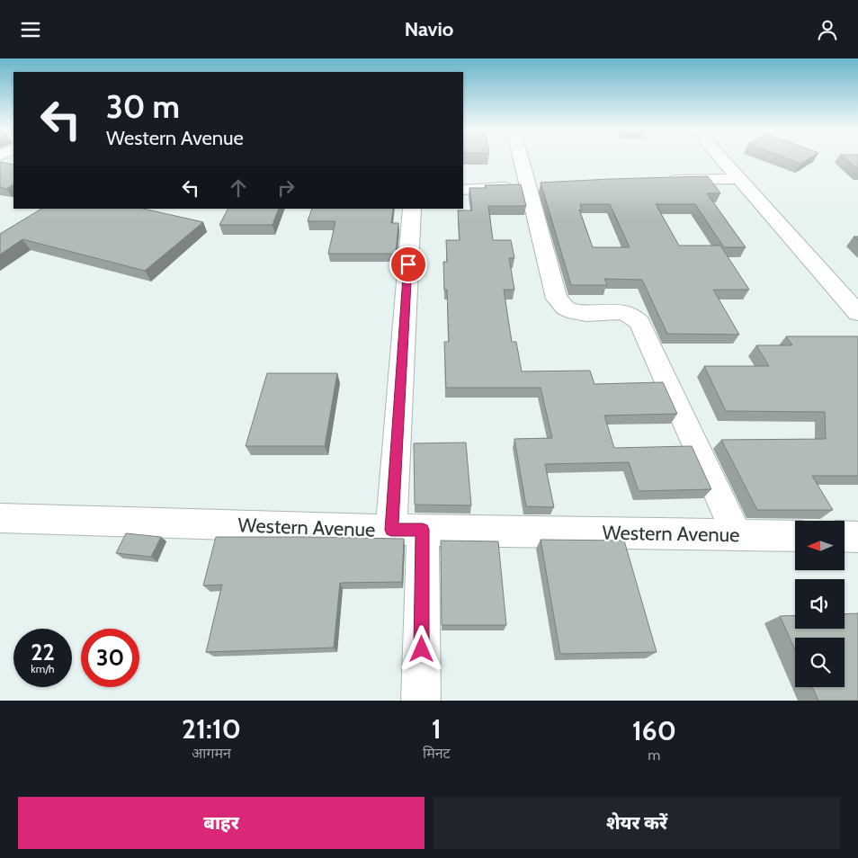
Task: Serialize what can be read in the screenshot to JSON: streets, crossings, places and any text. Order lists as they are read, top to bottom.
{
  "streets": {
    "street": ["Western Avenue"]
  },
  "north": "left",
  "page": {
    "header": "Navio",
    "turn": ["30 m", "Western Avenue"],
    "speed": "22 km/h",
    "limit": "30",
    "eta": [
      "21:10",
      "आगमन",
      "1",
      "मिनट",
      "160",
      "m"
    ],
    "buttons": ["बाहर", "शेयर करें"]
  }
}
